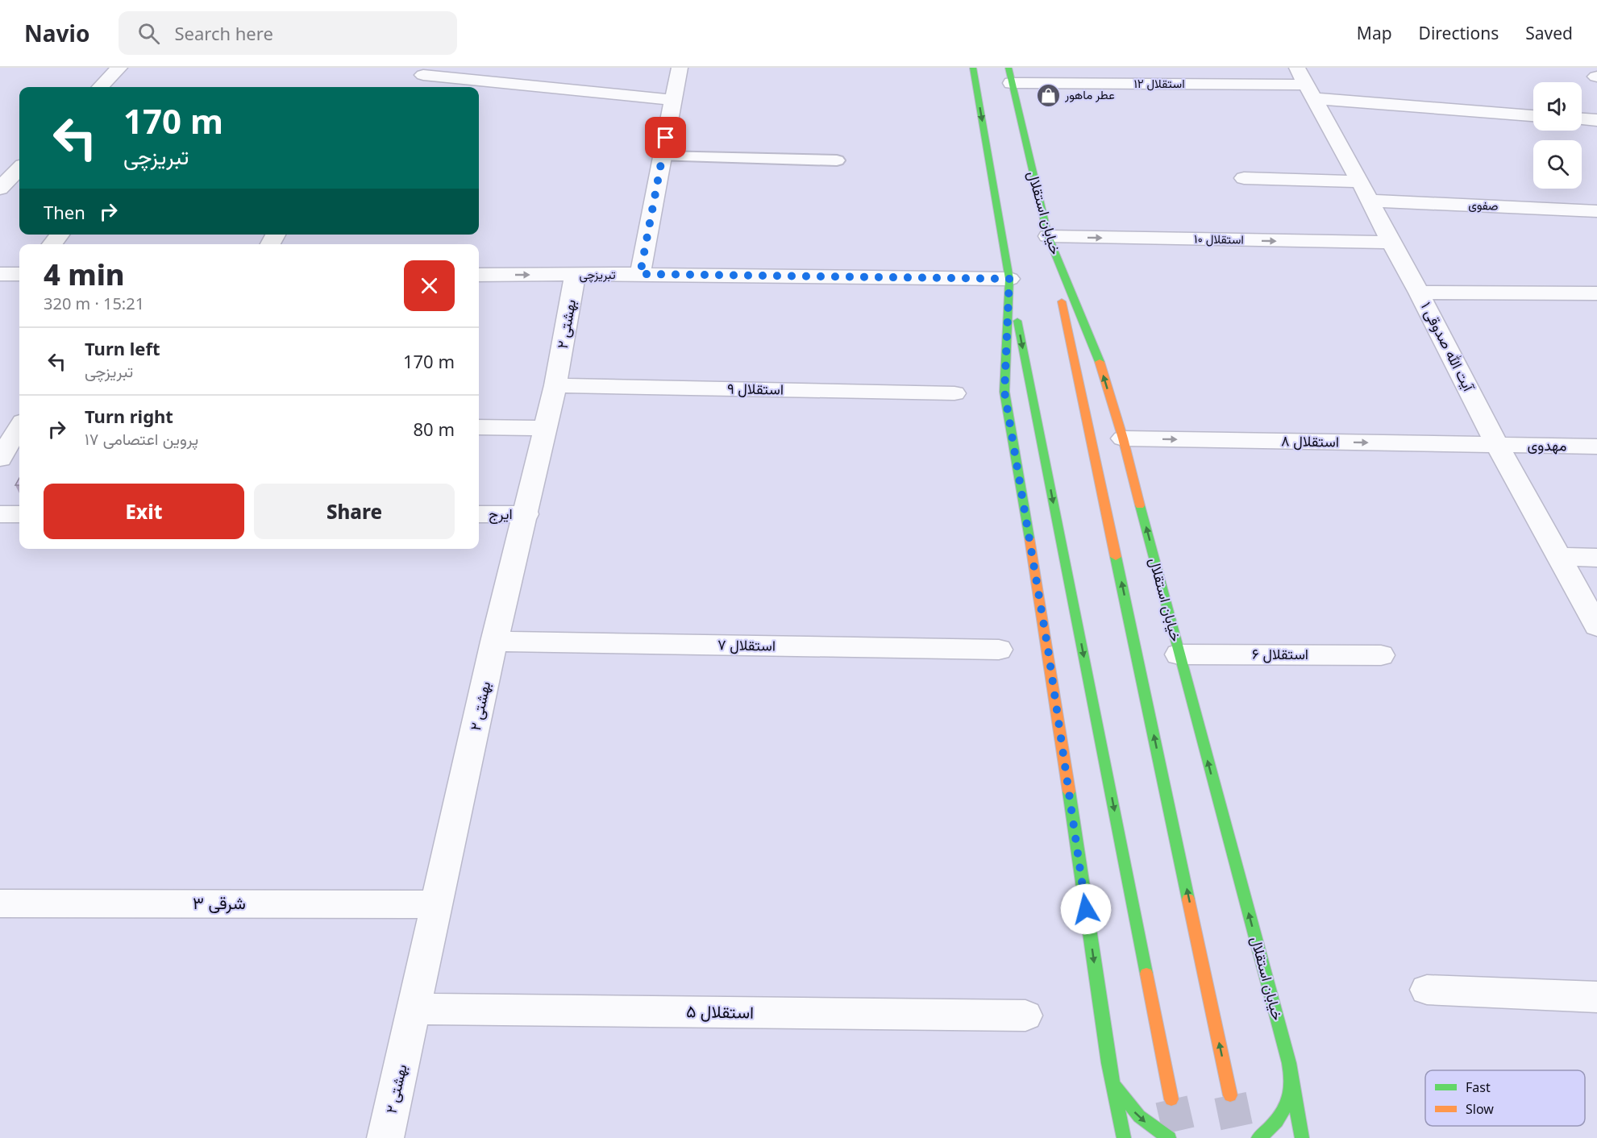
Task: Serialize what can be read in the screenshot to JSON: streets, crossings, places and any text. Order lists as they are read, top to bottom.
{
  "streets": {
    "main road": ["خیابان استقلال"],
    "street": [
      "استقلال ۱۲",
      "صفوی",
      "استقلال ۱۰",
      "تبریزچی",
      "بهشتی ۲",
      "آیت الله صدوقی ۱",
      "استقلال ۹",
      "استقلال ۸",
      "مهدوی",
      "ایرج",
      "استقلال ۷",
      "استقلال ۶",
      "۳ شرقی",
      "استقلال ۵"
    ]
  },
  "crossings": [
    ["استقلال ۱۲", "خیابان استقلال"],
    ["استقلال ۱۲", "آیت الله صدوقی ۱"],
    ["صفوی", "آیت الله صدوقی ۱"],
    ["خیابان استقلال", "استقلال ۱۰"],
    ["خیابان استقلال", "استقلال ۸"],
    ["خیابان استقلال", "استقلال ۶"],
    ["استقلال ۱۰", "آیت الله صدوقی ۱"],
    ["تبریزچی", "بهشتی ۲"],
    ["بهشتی ۲", "استقلال ۹"],
    ["بهشتی ۲", "ایرج"],
    ["بهشتی ۲", "استقلال ۷"],
    ["بهشتی ۲", "۳ شرقی"],
    ["بهشتی ۲", "استقلال ۵"],
    ["آیت الله صدوقی ۱", "استقلال ۸"],
    ["آیت الله صدوقی ۱", "مهدوی"],
    ["استقلال ۸", "مهدوی"]
  ],
  "one_way": ["استقلال ۱۰", "استقلال ۸"],
  "places": {
    "shop": ["عطر ماهور"]
  },
  "legend": ["Fast", "Slow"],
  "page": {
    "header": "Navio",
    "search": "Search here",
    "nav": ["Map", "Directions", "Saved"],
    "turn": ["170 m", "تبریزچی"],
    "then": "Then",
    "heading": ["4 min", "320 m · 15:21"],
    "list": [
      {
        "name": "Turn left",
        "note": "تبریزچی",
        "value": "170 m"
      },
      {
        "name": "Turn right",
        "note": "پروین اعتصامی ۱۷",
        "value": "80 m"
      }
    ],
    "buttons": ["Exit", "Share"]
  }
}
